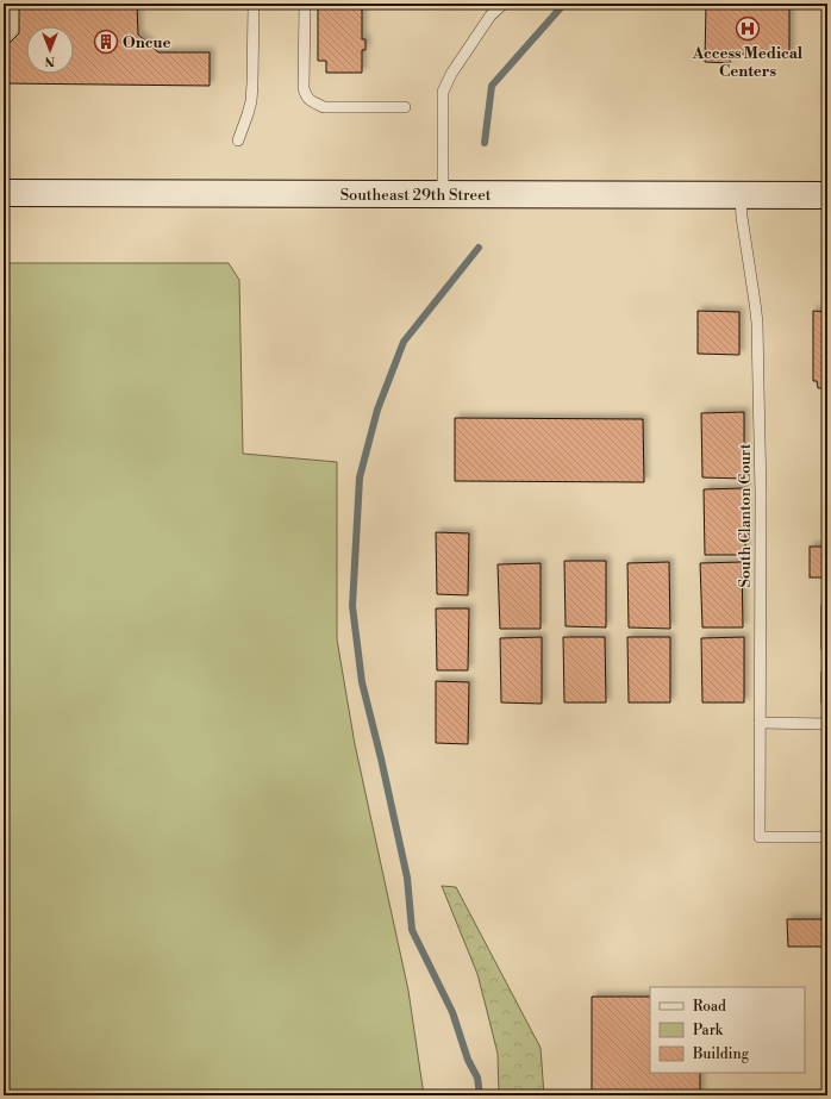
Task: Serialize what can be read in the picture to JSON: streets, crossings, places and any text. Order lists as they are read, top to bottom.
{
  "streets": {
    "main road": ["Southeast 29th Street"],
    "lane": ["South Clanton Court"]
  },
  "crossings": [
    ["Southeast 29th Street", "South Clanton Court"]
  ],
  "places": {
    "hospital": ["Access Medical Centers"],
    "building": ["Oncue"]
  },
  "legend": ["Road", "Park", "Building"],
  "north": "bottom"
}
